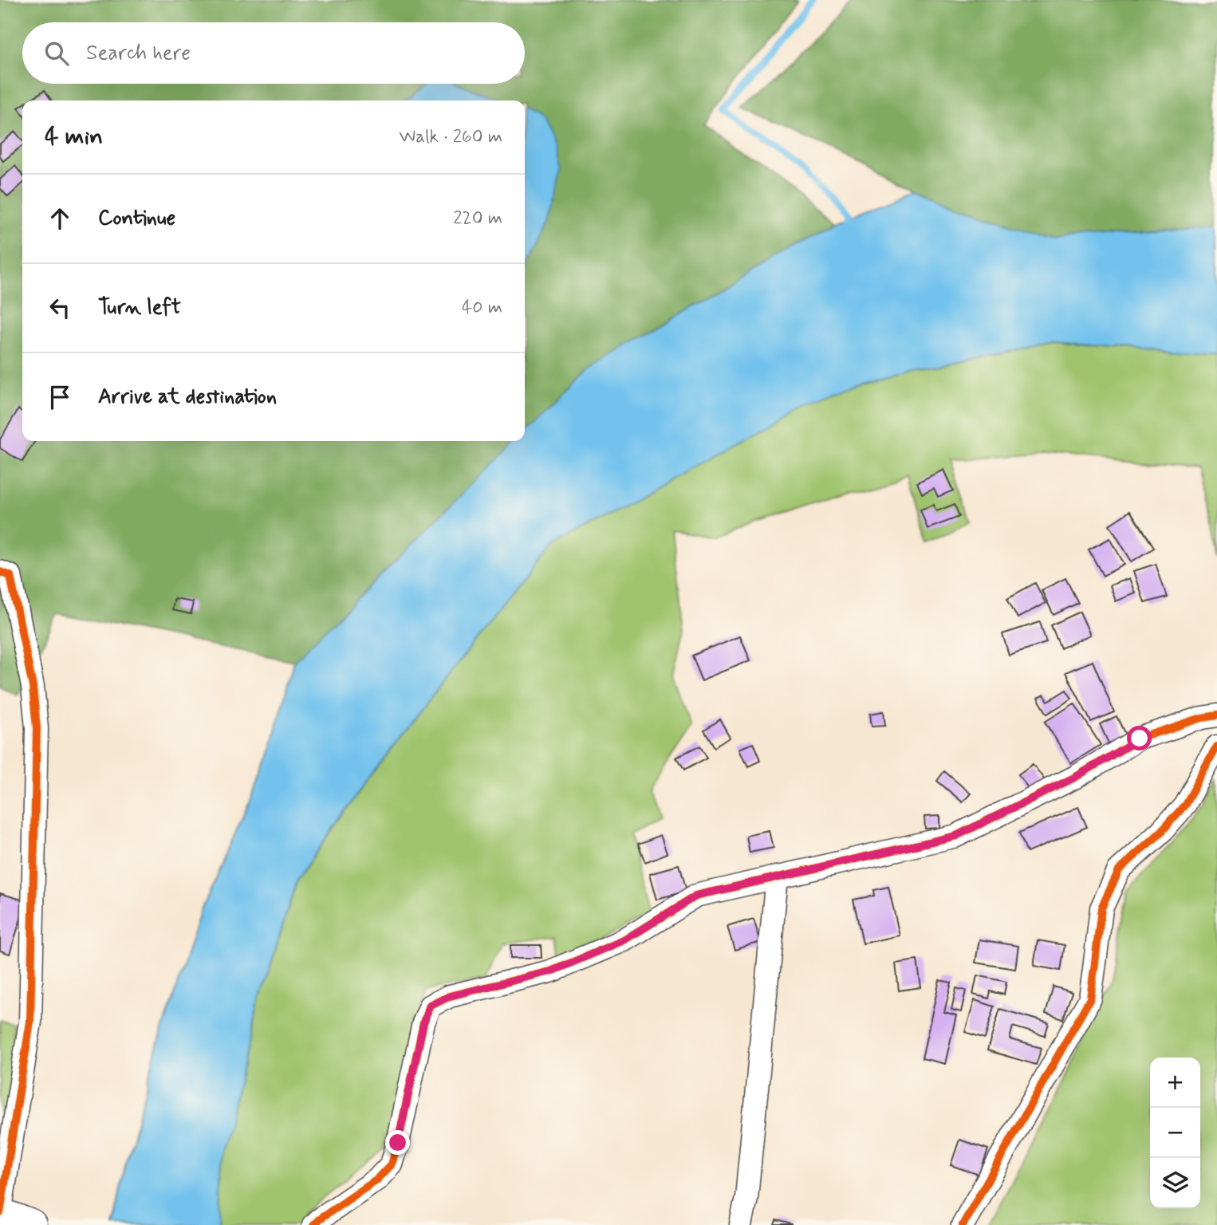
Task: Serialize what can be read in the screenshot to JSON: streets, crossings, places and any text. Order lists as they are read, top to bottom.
{
  "page": {
    "search": "Search here",
    "heading": ["4 min", "Walk · 260 m"],
    "list": [
      ["Continue", "220 m"],
      ["Turn left", "40 m"],
      "Arrive at destination"
    ],
    "map_buttons": ["+", "−"]
  }
}
